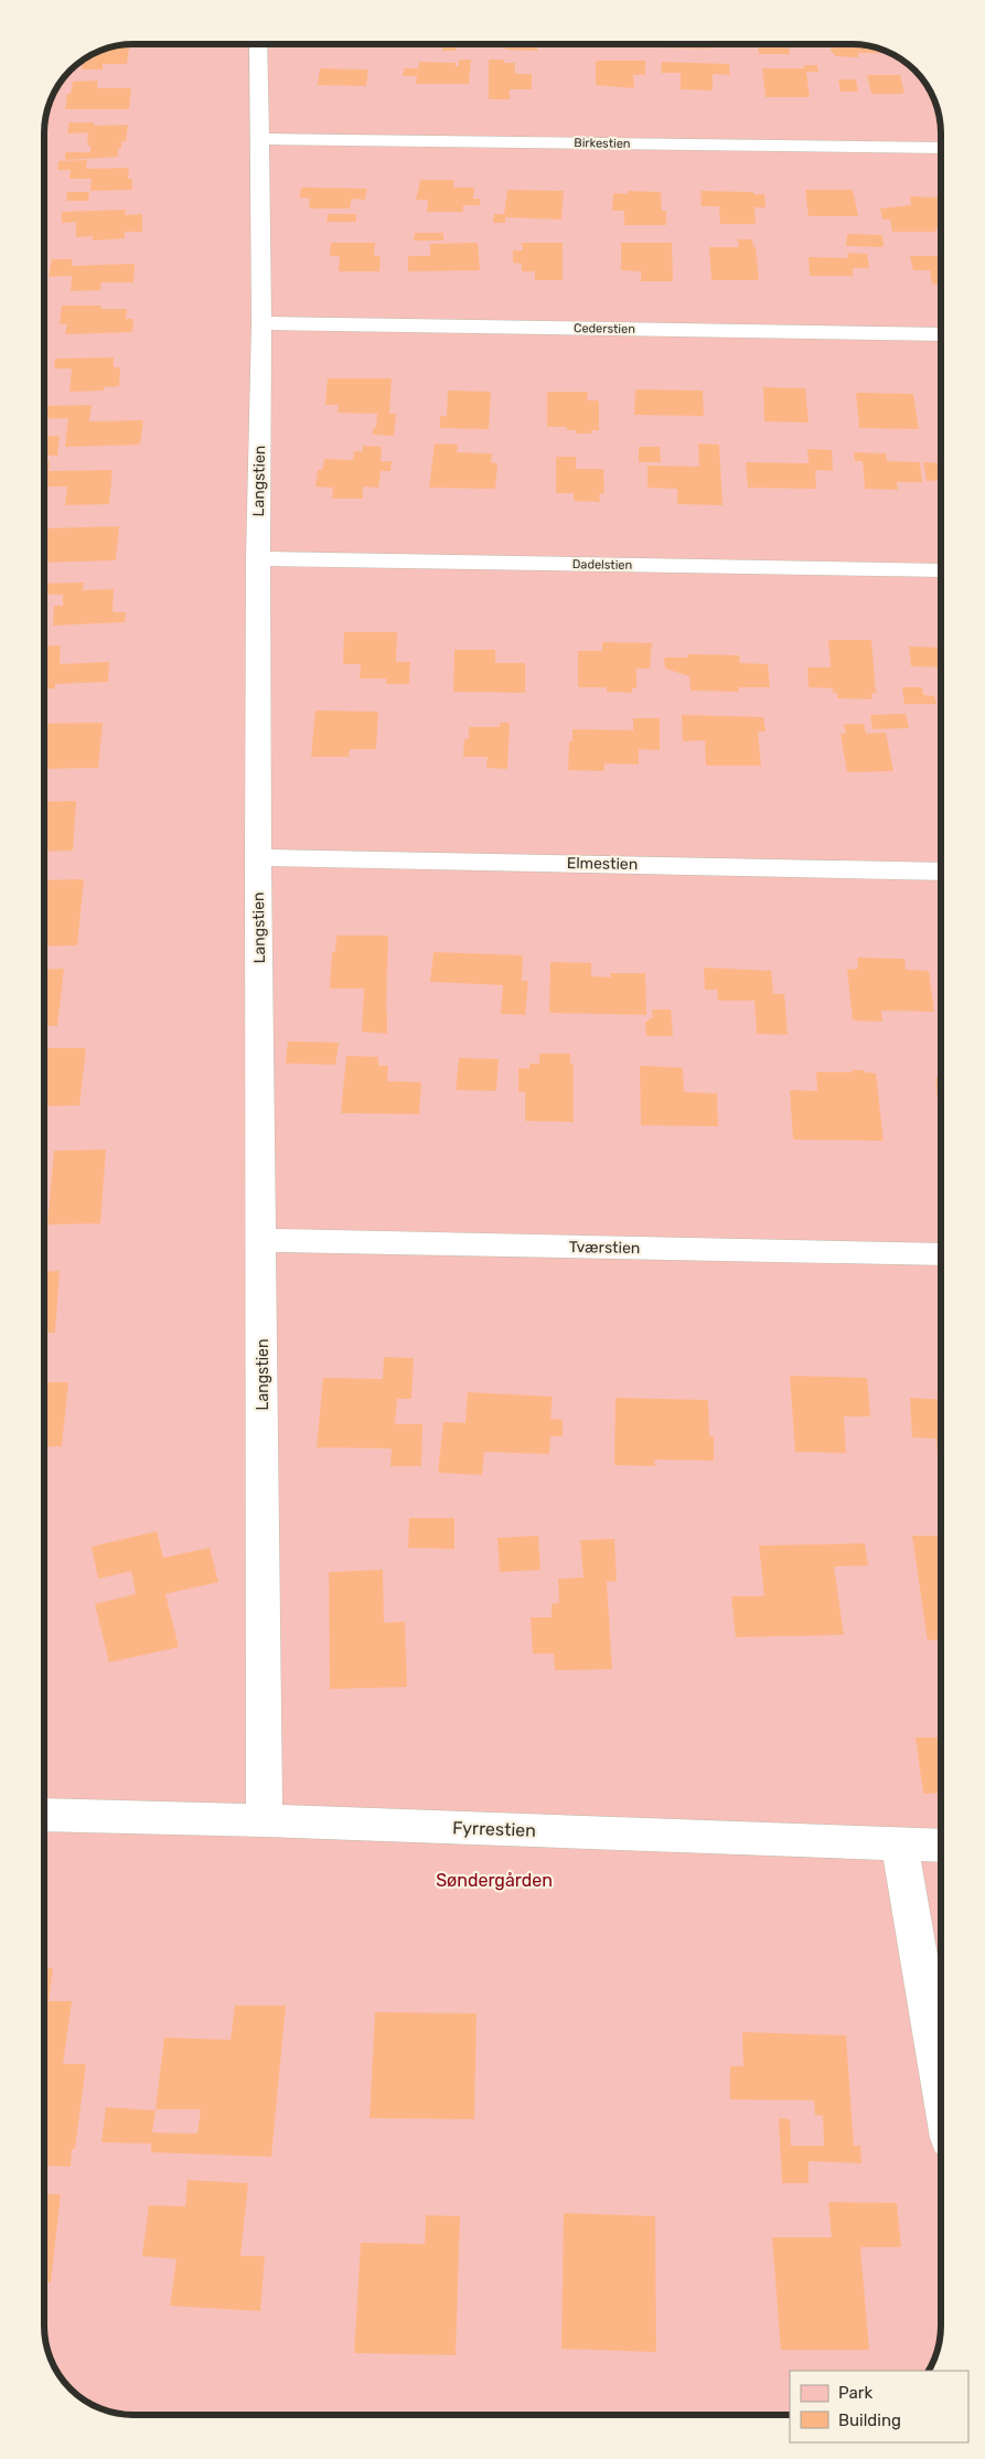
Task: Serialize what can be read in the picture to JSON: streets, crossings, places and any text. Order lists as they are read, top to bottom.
{
  "streets": {
    "lane": [
      "Birkestien",
      "Cederstien",
      "Langstien",
      "Dadelstien",
      "Elmestien",
      "Tværstien",
      "Fyrrestien"
    ]
  },
  "crossings": [
    ["Birkestien", "Langstien"],
    ["Cederstien", "Langstien"],
    ["Langstien", "Dadelstien"],
    ["Langstien", "Elmestien"],
    ["Langstien", "Tværstien"],
    ["Langstien", "Fyrrestien"]
  ],
  "parks": ["Søndergården"],
  "legend": ["Park", "Building"]
}
